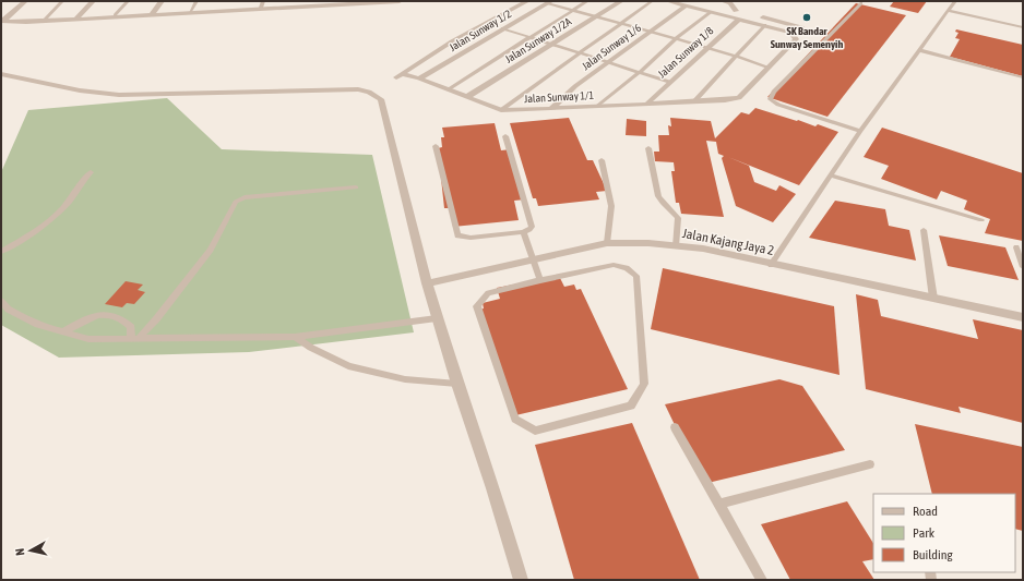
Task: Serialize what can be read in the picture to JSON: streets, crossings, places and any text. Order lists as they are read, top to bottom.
{
  "streets": {
    "street": [
      "Jalan Sunway 1/2",
      "Jalan Sunway 1/2A",
      "Jalan Sunway 1/6",
      "Jalan Sunway 1/8",
      "Jalan Sunway 1/1",
      "Jalan Kajang Jaya 2"
    ]
  },
  "crossings": [
    ["Jalan Sunway 1/2", "Jalan Sunway 1/1"],
    ["Jalan Sunway 1/2A", "Jalan Sunway 1/1"],
    ["Jalan Sunway 1/6", "Jalan Sunway 1/1"],
    ["Jalan Sunway 1/8", "Jalan Sunway 1/1"]
  ],
  "places": ["SK Bandar Sunway Semenyih"],
  "legend": ["Road", "Park", "Building"],
  "north": "left"
}
